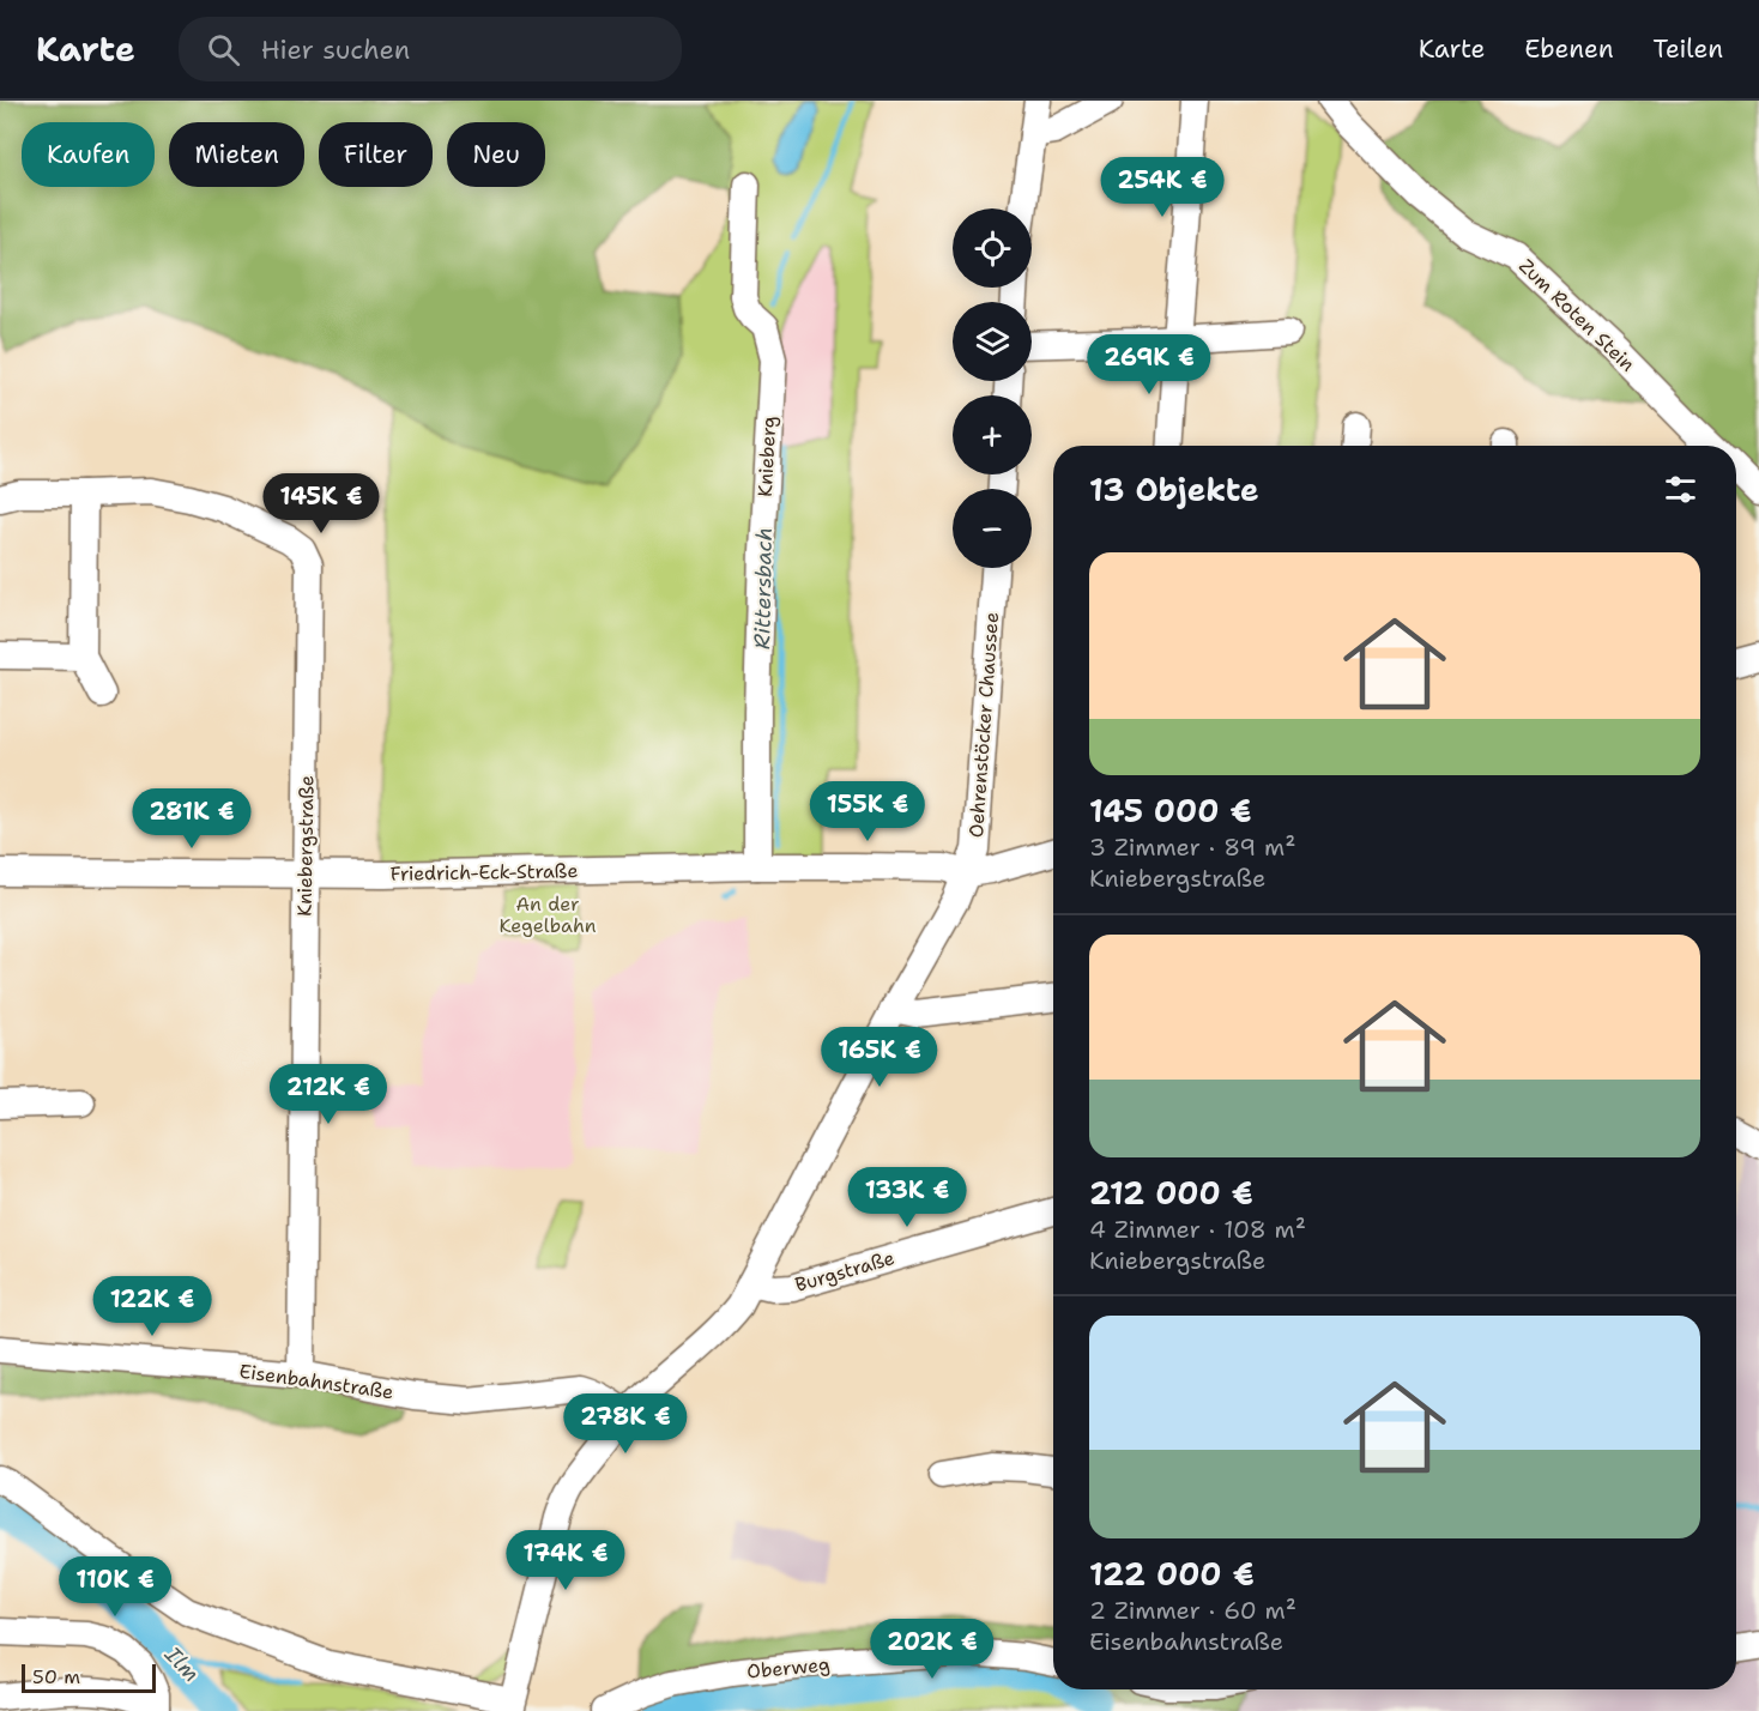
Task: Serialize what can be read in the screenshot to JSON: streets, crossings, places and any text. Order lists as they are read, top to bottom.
{
  "streets": {
    "street": [
      "Zum Roten Stein",
      "Knieberg",
      "Oehrenstöcker Chaussee",
      "Kniebergstraße",
      "Friedrich-Eck-Straße",
      "Burgstraße",
      "Eisenbahnstraße",
      "Oberweg"
    ]
  },
  "crossings": [
    ["Knieberg", "Friedrich-Eck-Straße"],
    ["Oehrenstöcker Chaussee", "Friedrich-Eck-Straße"],
    ["Oehrenstöcker Chaussee", "Burgstraße"],
    ["Oehrenstöcker Chaussee", "Eisenbahnstraße"],
    ["Kniebergstraße", "Friedrich-Eck-Straße"],
    ["Kniebergstraße", "Eisenbahnstraße"]
  ],
  "water": ["Rittersbach", "Ilm"],
  "parks": ["An der Kegelbahn"],
  "scale_bar": "50 m",
  "page": {
    "header": "Karte",
    "search": "Hier suchen",
    "nav": ["Karte", "Ebenen", "Teilen"],
    "chip": [
      "Kaufen",
      "Mieten",
      "Filter",
      "Neu"
    ],
    "price": [
      "254K €",
      "269K €",
      "145K €",
      "155K €",
      "281K €",
      "165K €",
      "212K €",
      "133K €",
      "122K €",
      "278K €",
      "174K €",
      "110K €",
      "202K €"
    ],
    "map_buttons": ["+", "−"],
    "heading": "13 Objekte",
    "list": [
      {
        "name": "145 000 €",
        "note": "3 Zimmer · 89 m² · Kniebergstraße"
      },
      {
        "name": "212 000 €",
        "note": "4 Zimmer · 108 m² · Kniebergstraße"
      },
      {
        "name": "122 000 €",
        "note": "2 Zimmer · 60 m² · Eisenbahnstraße"
      }
    ],
    "scale": "50 m"
  }
}
